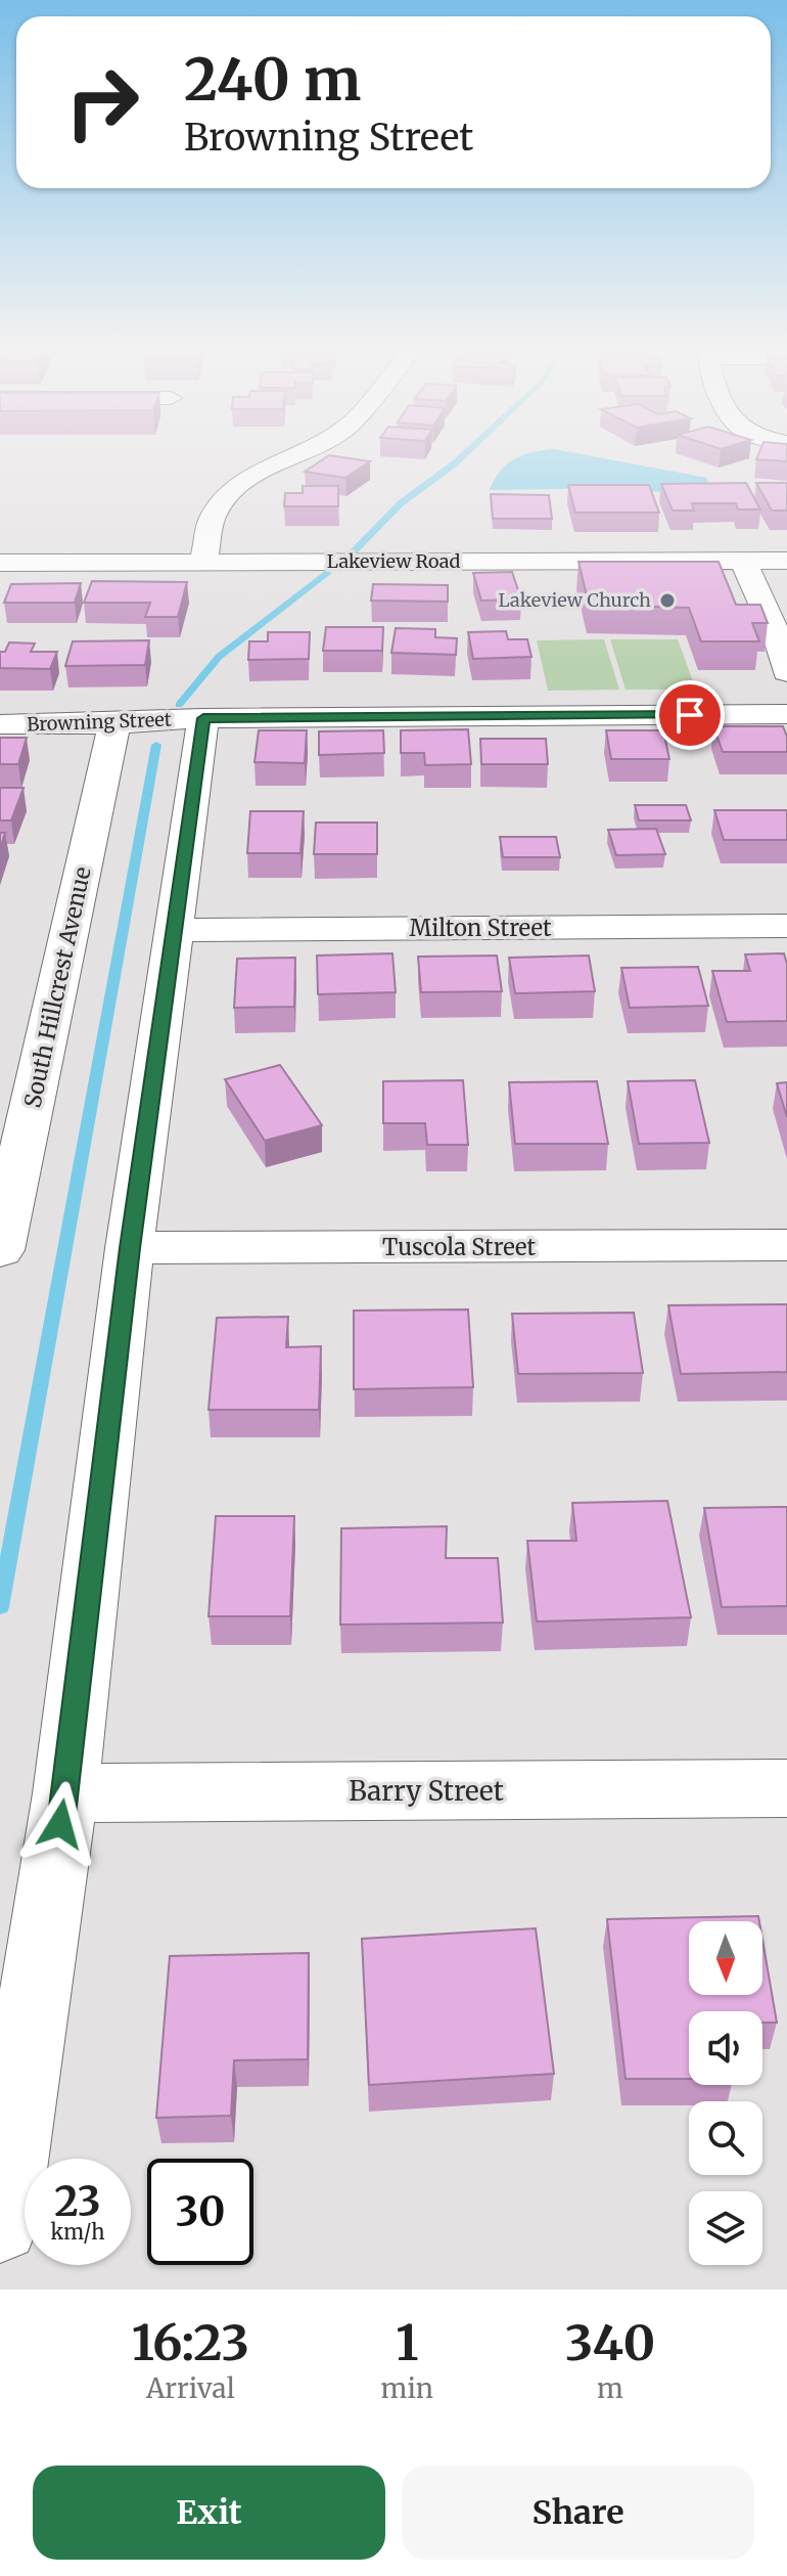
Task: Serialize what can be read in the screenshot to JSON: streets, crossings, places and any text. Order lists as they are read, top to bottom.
{
  "streets": {
    "street": [
      "Lakeview Road",
      "Browning Street",
      "Milton Street",
      "South Hillcrest Avenue",
      "Tuscola Street",
      "Barry Street"
    ]
  },
  "crossings": [
    ["Browning Street", "South Hillcrest Avenue"]
  ],
  "places": ["Lakeview Church"],
  "north": "bottom",
  "page": {
    "turn": ["240 m", "Browning Street"],
    "speed": "23 km/h",
    "limit": "30",
    "eta": [
      "16:23",
      "Arrival",
      "1",
      "min",
      "340",
      "m"
    ],
    "buttons": ["Exit", "Share"]
  }
}
